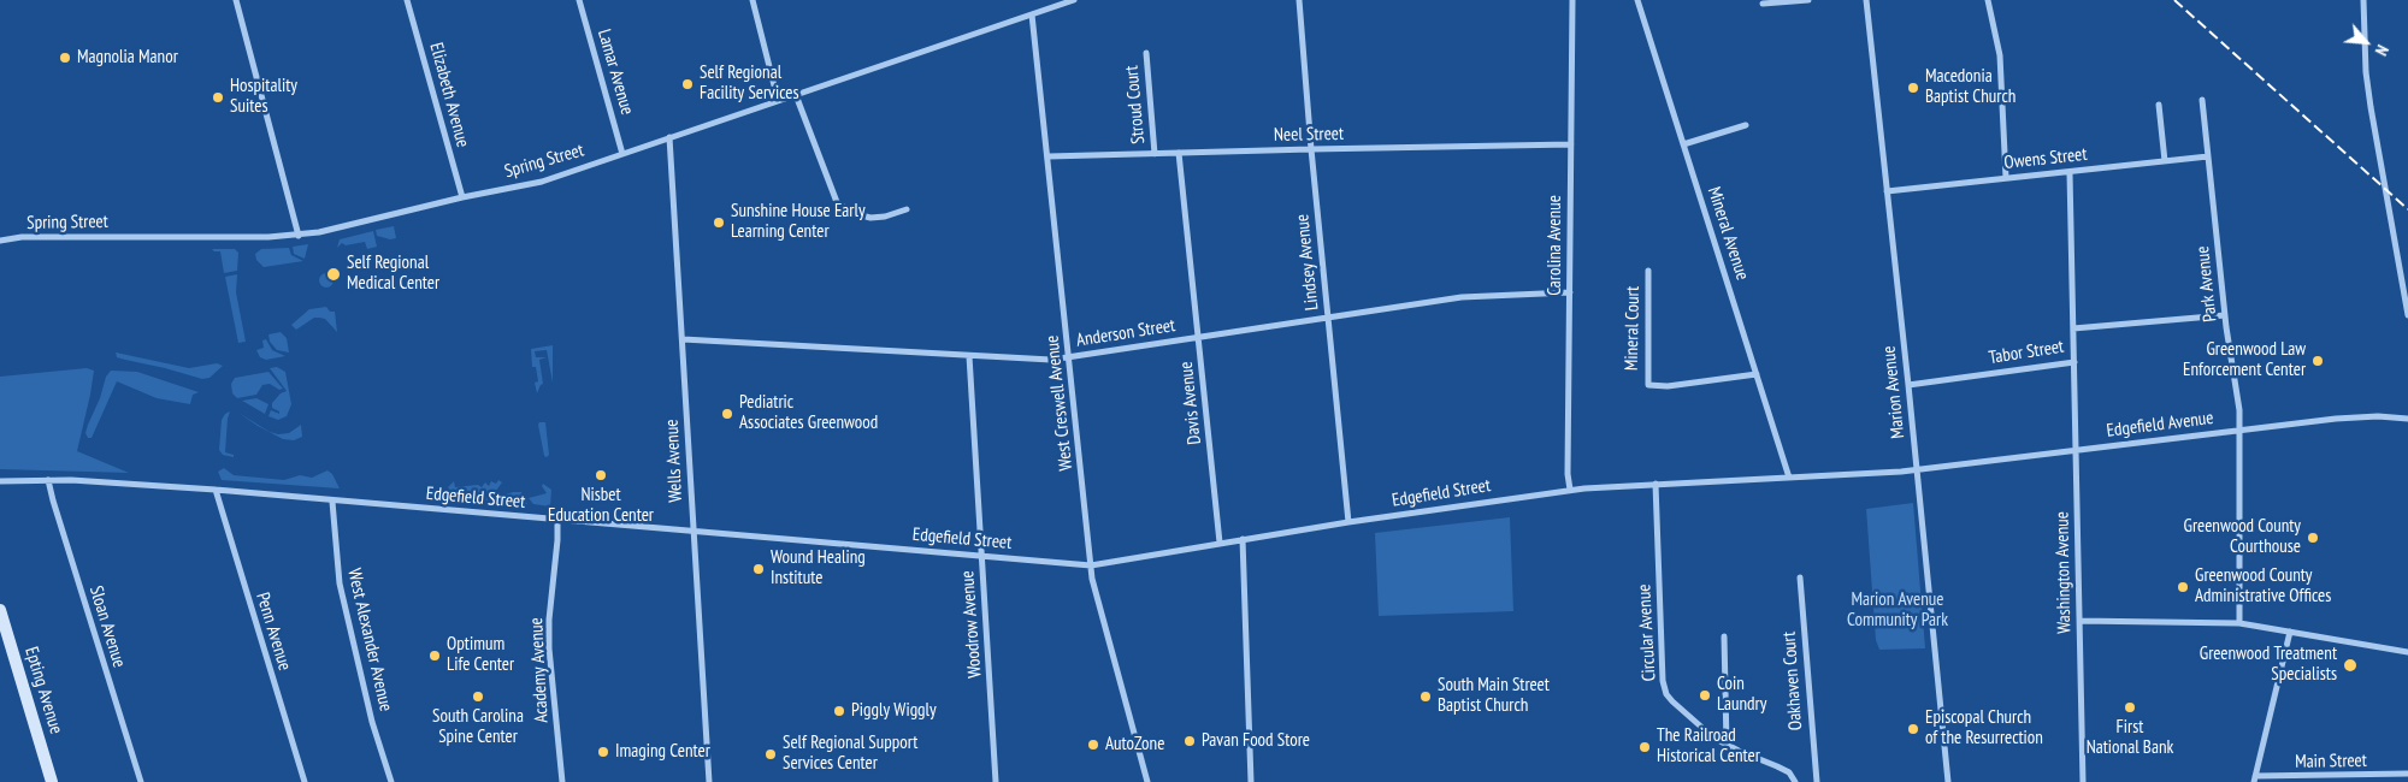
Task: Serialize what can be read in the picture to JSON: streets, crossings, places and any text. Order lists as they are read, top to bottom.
{
  "streets": {
    "street": [
      "Lamar Avenue",
      "Elizabeth Avenue",
      "Stroud Court",
      "Neel Street",
      "Owens Street",
      "Spring Street",
      "Mineral Avenue",
      "Carolina Avenue",
      "Lindsey Avenue",
      "Park Avenue",
      "Mineral Court",
      "Anderson Street",
      "Tabor Street",
      "Marion Avenue",
      "West Creswell Avenue",
      "Davis Avenue",
      "Edgefield Avenue",
      "Wells Avenue",
      "Edgefield Street",
      "Washington Avenue",
      "Woodrow Avenue",
      "Sloan Avenue",
      "Penn Avenue",
      "Circular Avenue",
      "West Alexander Avenue",
      "Academy Avenue",
      "Oakhaven Court",
      "Epting Avenue",
      "Main Street"
    ]
  },
  "crossings": [
    ["Lamar Avenue", "Spring Street"],
    ["Elizabeth Avenue", "Spring Street"],
    ["Stroud Court", "Neel Street"],
    ["Neel Street", "Carolina Avenue"],
    ["Neel Street", "Lindsey Avenue"],
    ["Neel Street", "West Creswell Avenue"],
    ["Neel Street", "Davis Avenue"],
    ["Owens Street", "Park Avenue"],
    ["Owens Street", "Marion Avenue"],
    ["Spring Street", "West Creswell Avenue"],
    ["Spring Street", "Wells Avenue"],
    ["Mineral Avenue", "Mineral Court"],
    ["Mineral Avenue", "Edgefield Street"],
    ["Carolina Avenue", "Anderson Street"],
    ["Carolina Avenue", "Edgefield Street"],
    ["Lindsey Avenue", "Anderson Street"],
    ["Lindsey Avenue", "Edgefield Street"],
    ["Park Avenue", "Tabor Street"],
    ["Park Avenue", "Edgefield Avenue"],
    ["Anderson Street", "West Creswell Avenue"],
    ["Anderson Street", "Davis Avenue"],
    ["Anderson Street", "Wells Avenue"],
    ["Anderson Street", "Woodrow Avenue"],
    ["Tabor Street", "Marion Avenue"],
    ["Tabor Street", "Washington Avenue"],
    ["Marion Avenue", "Edgefield Avenue"],
    ["Marion Avenue", "Edgefield Street"],
    ["West Creswell Avenue", "Edgefield Street"],
    ["Davis Avenue", "Edgefield Street"],
    ["Edgefield Avenue", "Edgefield Street"],
    ["Edgefield Avenue", "Washington Avenue"],
    ["Wells Avenue", "Edgefield Street"],
    ["Edgefield Street", "Woodrow Avenue"],
    ["Edgefield Street", "Sloan Avenue"],
    ["Edgefield Street", "Penn Avenue"],
    ["Edgefield Street", "Circular Avenue"],
    ["Edgefield Street", "West Alexander Avenue"],
    ["Edgefield Street", "Academy Avenue"]
  ],
  "parks": ["Marion Avenue Community Park"],
  "places": [
    "Magnolia Manor",
    "Self Regional Facility Services",
    "Macedonia Baptist Church",
    "Hospitality Suites",
    "Sunshine House Early Learning Center",
    "Self Regional Medical Center",
    "Greenwood Law Enforcement Center",
    "Pediatric Associates Greenwood",
    "Nisbet Education Center",
    "Greenwood County Courthouse",
    "Wound Healing Institute",
    "Greenwood County Administrative Offices",
    "Optimum Life Center",
    "Greenwood Treatment Specialists",
    "Coin Laundry",
    "South Carolina Spine Center",
    "South Main Street Baptist Church",
    "First National Bank",
    "Piggly Wiggly",
    "Episcopal Church of the Resurrection",
    "Pavan Food Store",
    "AutoZone",
    "The Railroad Historical Center",
    "Imaging Center",
    "Self Regional Support Services Center"
  ],
  "north": "bottom right"
}
